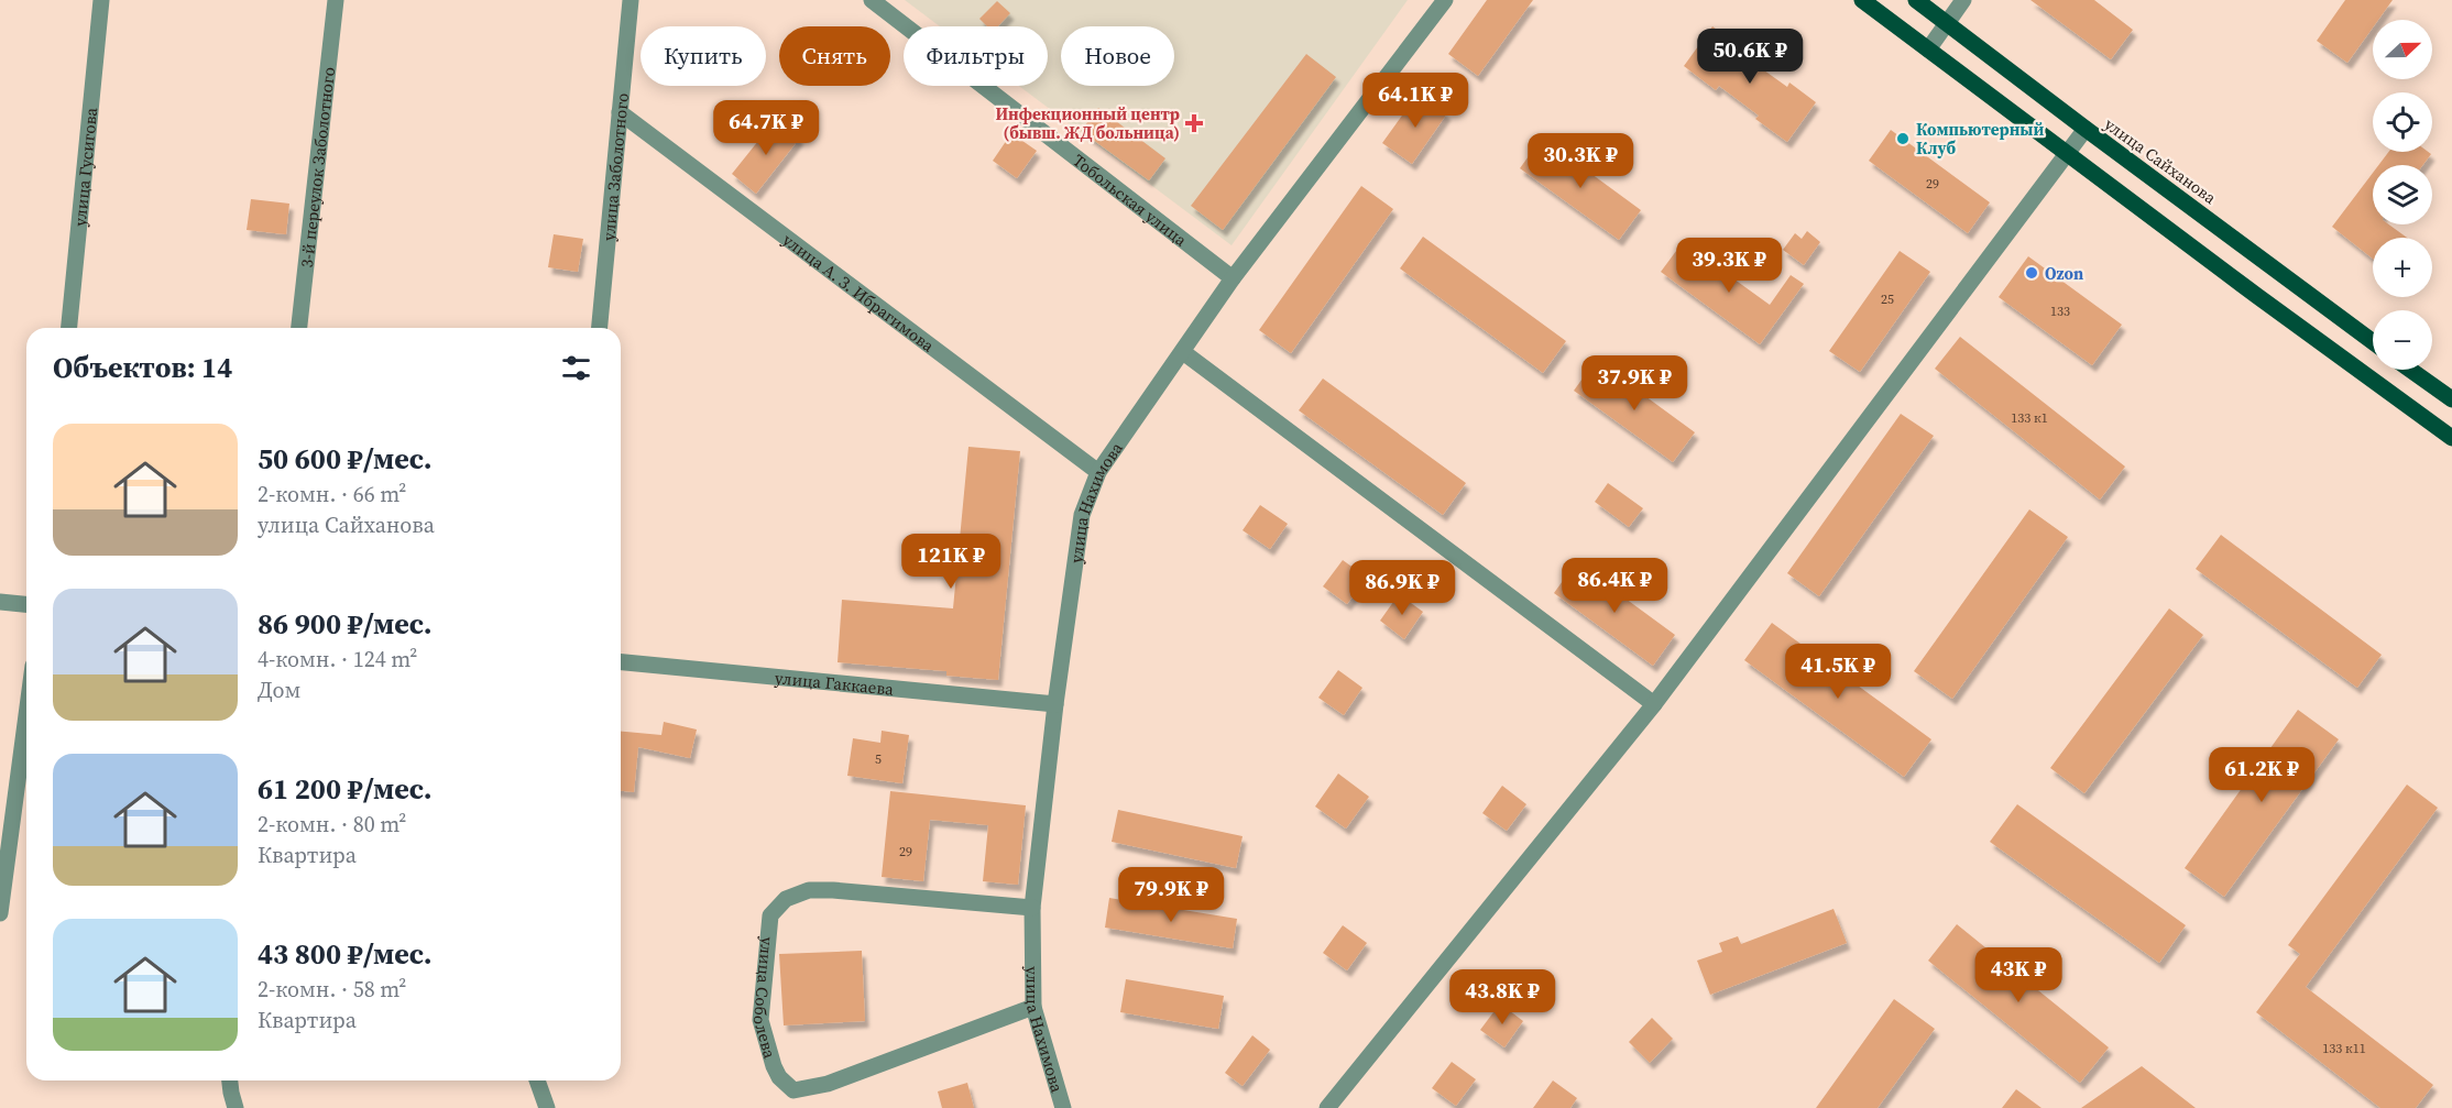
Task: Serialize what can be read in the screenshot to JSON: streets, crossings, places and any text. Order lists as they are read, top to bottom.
{
  "streets": {
    "main road": ["улица Сайханова"],
    "street": [
      "улица Гусигова",
      "3-й переулок Заболотного",
      "улица Заболотного",
      "Тобольская улица",
      "улица А. З. Ибрагимова",
      "улица Нахимова",
      "улица Гаккаева",
      "улица Соболева"
    ]
  },
  "crossings": [
    ["улица Заболотного", "улица А. З. Ибрагимова"],
    ["Тобольская улица", "улица Нахимова"],
    ["улица А. З. Ибрагимова", "улица Нахимова"],
    ["улица Нахимова", "улица Гаккаева"],
    ["улица Нахимова", "улица Соболева"]
  ],
  "places": {
    "health": ["Инфекционный центр (бывш. ЖД больница)"],
    "other": ["Компьютерный Клуб", "Ozon"]
  },
  "house_numbers": [
    "29",
    "25",
    "133",
    "133 к1",
    "5",
    "29",
    "133 к11"
  ],
  "north": "right",
  "page": {
    "map_buttons": ["+", "−"],
    "chip": [
      "Купить",
      "Снять",
      "Фильтры",
      "Новое"
    ],
    "price": [
      "50.6K ₽",
      "64.1K ₽",
      "64.7K ₽",
      "30.3K ₽",
      "39.3K ₽",
      "37.9K ₽",
      "121K ₽",
      "86.4K ₽",
      "86.9K ₽",
      "41.5K ₽",
      "61.2K ₽",
      "79.9K ₽",
      "43K ₽",
      "43.8K ₽"
    ],
    "heading": "Объектов: 14",
    "list": [
      {
        "name": "50 600 ₽/мес.",
        "note": "2-комн. · 66 m² · улица Сайханова"
      },
      {
        "name": "86 900 ₽/мес.",
        "note": "4-комн. · 124 m² · Дом"
      },
      {
        "name": "61 200 ₽/мес.",
        "note": "2-комн. · 80 m² · Квартира"
      },
      {
        "name": "43 800 ₽/мес.",
        "note": "2-комн. · 58 m² · Квартира"
      }
    ]
  }
}
